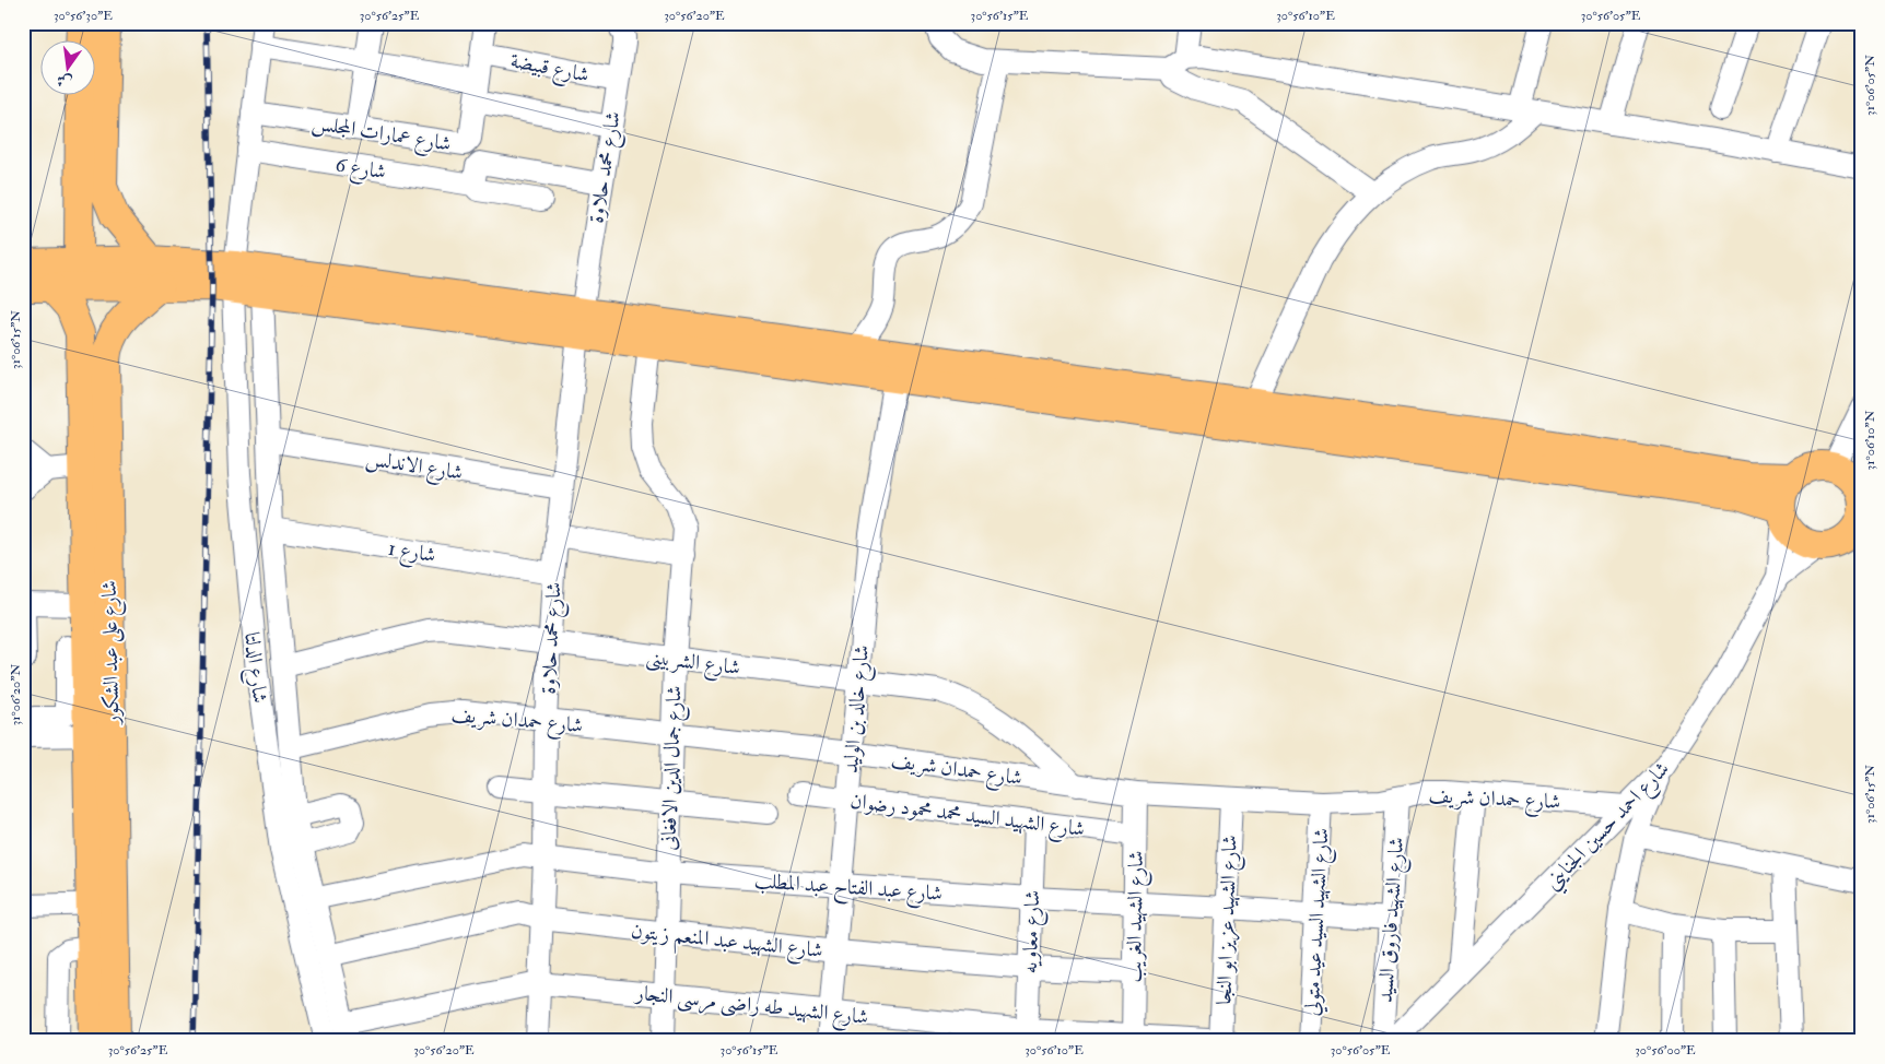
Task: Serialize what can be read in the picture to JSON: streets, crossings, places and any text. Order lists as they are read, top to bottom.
{
  "streets": {
    "main road": ["شارع على عبد الشكور"],
    "street": [
      "شارع قبيضة",
      "شارع عمارات المجلس",
      "شارع 6",
      "شارع محمد حلاوة",
      "شارع الاندلس",
      "شارع 1",
      "شارع الشربينى",
      "شارع الدلتا",
      "شارع خالد بن الوليد",
      "شارع حمدان شريف",
      "شارع جمال الدين الافغانى",
      "شارع الشهيد السيد محمد محمود رضوان",
      "شارع احمد حسين الجنايني",
      "شارع عبد الفتاح عبد المطلب",
      "شارع الشهيد الغريب",
      "شارع الشهيد عزيز ابو النجا",
      "شارع الشهيد فاروق السيد",
      "شارع الشهيد السيد عيد متولي",
      "شارع معاويه",
      "شارع الشهيد عبد المنعم زيتون",
      "شارع الشهيد طه راضى مرسى النجار"
    ]
  },
  "crossings": [
    ["شارع قبيضة", "شارع محمد حلاوة"],
    ["شارع عمارات المجلس", "شارع الدلتا"],
    ["شارع 6", "شارع الدلتا"],
    ["شارع محمد حلاوة", "شارع الاندلس"],
    ["شارع محمد حلاوة", "شارع 1"],
    ["شارع محمد حلاوة", "شارع الشربينى"],
    ["شارع محمد حلاوة", "شارع حمدان شريف"],
    ["شارع محمد حلاوة", "شارع عبد الفتاح عبد المطلب"],
    ["شارع محمد حلاوة", "شارع الشهيد عبد المنعم زيتون"],
    ["شارع محمد حلاوة", "شارع الشهيد طه راضى مرسى النجار"],
    ["شارع الاندلس", "شارع الدلتا"],
    ["شارع 1", "شارع الدلتا"],
    ["شارع الشربينى", "شارع الدلتا"],
    ["شارع الشربينى", "شارع خالد بن الوليد"],
    ["شارع الشربينى", "شارع حمدان شريف"],
    ["شارع الشربينى", "شارع جمال الدين الافغانى"],
    ["شارع الدلتا", "شارع حمدان شريف"],
    ["شارع الدلتا", "شارع عبد الفتاح عبد المطلب"],
    ["شارع الدلتا", "شارع الشهيد عبد المنعم زيتون"],
    ["شارع الدلتا", "شارع الشهيد طه راضى مرسى النجار"],
    ["شارع خالد بن الوليد", "شارع حمدان شريف"],
    ["شارع خالد بن الوليد", "شارع الشهيد السيد محمد محمود رضوان"],
    ["شارع خالد بن الوليد", "شارع عبد الفتاح عبد المطلب"],
    ["شارع خالد بن الوليد", "شارع الشهيد عبد المنعم زيتون"],
    ["شارع خالد بن الوليد", "شارع الشهيد طه راضى مرسى النجار"],
    ["شارع حمدان شريف", "شارع جمال الدين الافغانى"],
    ["شارع حمدان شريف", "شارع احمد حسين الجنايني"],
    ["شارع حمدان شريف", "شارع الشهيد الغريب"],
    ["شارع حمدان شريف", "شارع الشهيد عزيز ابو النجا"],
    ["شارع حمدان شريف", "شارع الشهيد فاروق السيد"],
    ["شارع حمدان شريف", "شارع الشهيد السيد عيد متولي"],
    ["شارع جمال الدين الافغانى", "شارع عبد الفتاح عبد المطلب"],
    ["شارع جمال الدين الافغانى", "شارع الشهيد عبد المنعم زيتون"],
    ["شارع جمال الدين الافغانى", "شارع الشهيد طه راضى مرسى النجار"],
    ["شارع الشهيد السيد محمد محمود رضوان", "شارع الشهيد الغريب"],
    ["شارع الشهيد السيد محمد محمود رضوان", "شارع معاويه"],
    ["شارع عبد الفتاح عبد المطلب", "شارع الشهيد الغريب"],
    ["شارع عبد الفتاح عبد المطلب", "شارع الشهيد عزيز ابو النجا"],
    ["شارع عبد الفتاح عبد المطلب", "شارع الشهيد فاروق السيد"],
    ["شارع عبد الفتاح عبد المطلب", "شارع الشهيد السيد عيد متولي"],
    ["شارع عبد الفتاح عبد المطلب", "شارع معاويه"],
    ["شارع الشهيد الغريب", "شارع الشهيد عبد المنعم زيتون"],
    ["شارع الشهيد الغريب", "شارع الشهيد طه راضى مرسى النجار"],
    ["شارع الشهيد عزيز ابو النجا", "شارع الشهيد طه راضى مرسى النجار"],
    ["شارع معاويه", "شارع الشهيد عبد المنعم زيتون"],
    ["شارع معاويه", "شارع الشهيد طه راضى مرسى النجار"]
  ],
  "north": "bottom",
  "coordinates": [
    "30°56'30\"E",
    "30°56'25\"E",
    "30°56'20\"E",
    "30°56'15\"E",
    "30°56'10\"E",
    "30°56'05\"E",
    "31°06'05\"N",
    "31°06'15\"N",
    "31°06'10\"N",
    "31°06'20\"N",
    "30°56'00\"E"
  ]
}
